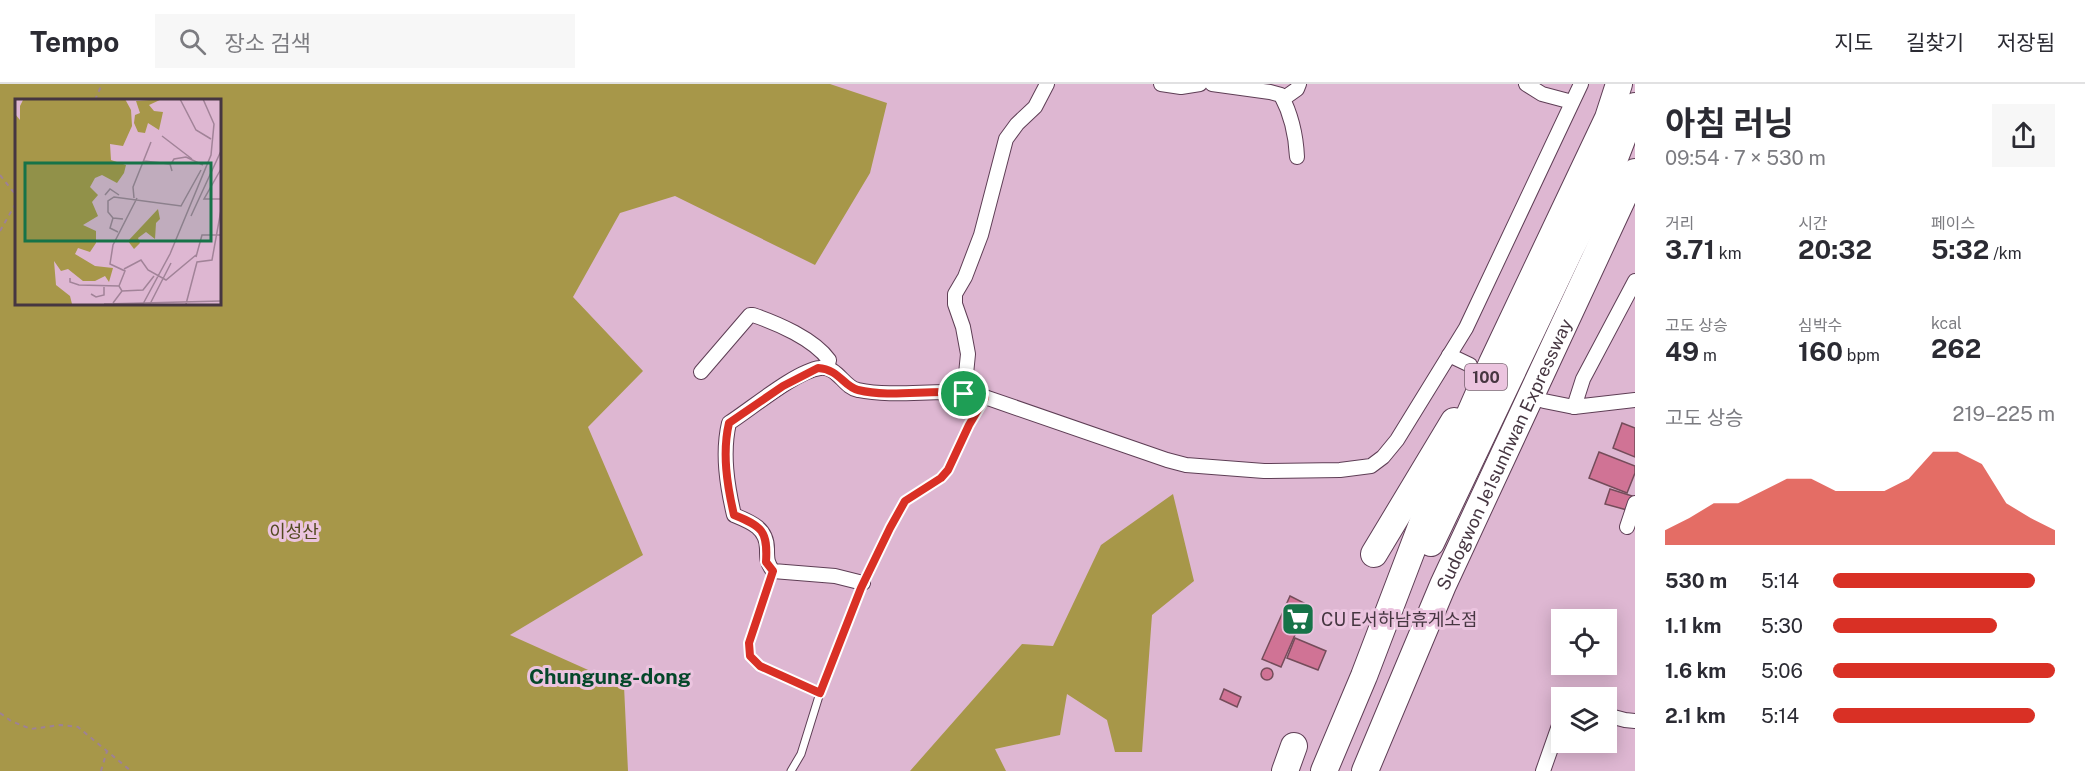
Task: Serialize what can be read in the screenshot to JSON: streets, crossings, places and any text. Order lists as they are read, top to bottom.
{
  "streets": {
    "highway": ["100", "Sudogwon Je1sunhwan Expressway"]
  },
  "districts": ["Chungung-dong"],
  "parks": ["이성산"],
  "places": {
    "supermarket": ["CU E서하남휴게소점"]
  },
  "page": {
    "header": "Tempo",
    "search": "장소 검색",
    "nav": ["지도", "길찾기", "저장됨"],
    "heading": ["아침 러닝", "09:54 · 7 × 530 m"],
    "stats": [
      ["거리", "3.71 km"],
      ["시간", "20:32"],
      ["페이스", "5:32 /km"],
      ["고도 상승", "49 m"],
      ["심박수", "160 bpm"],
      ["kcal", "262"]
    ],
    "chart": ["고도 상승", "219–225 m"],
    "list": [
      {
        "name": "530 m",
        "note": "5:14"
      },
      {
        "name": "1.1 km",
        "note": "5:30"
      },
      {
        "name": "1.6 km",
        "note": "5:06"
      },
      {
        "name": "2.1 km",
        "note": "5:14"
      }
    ]
  }
}
